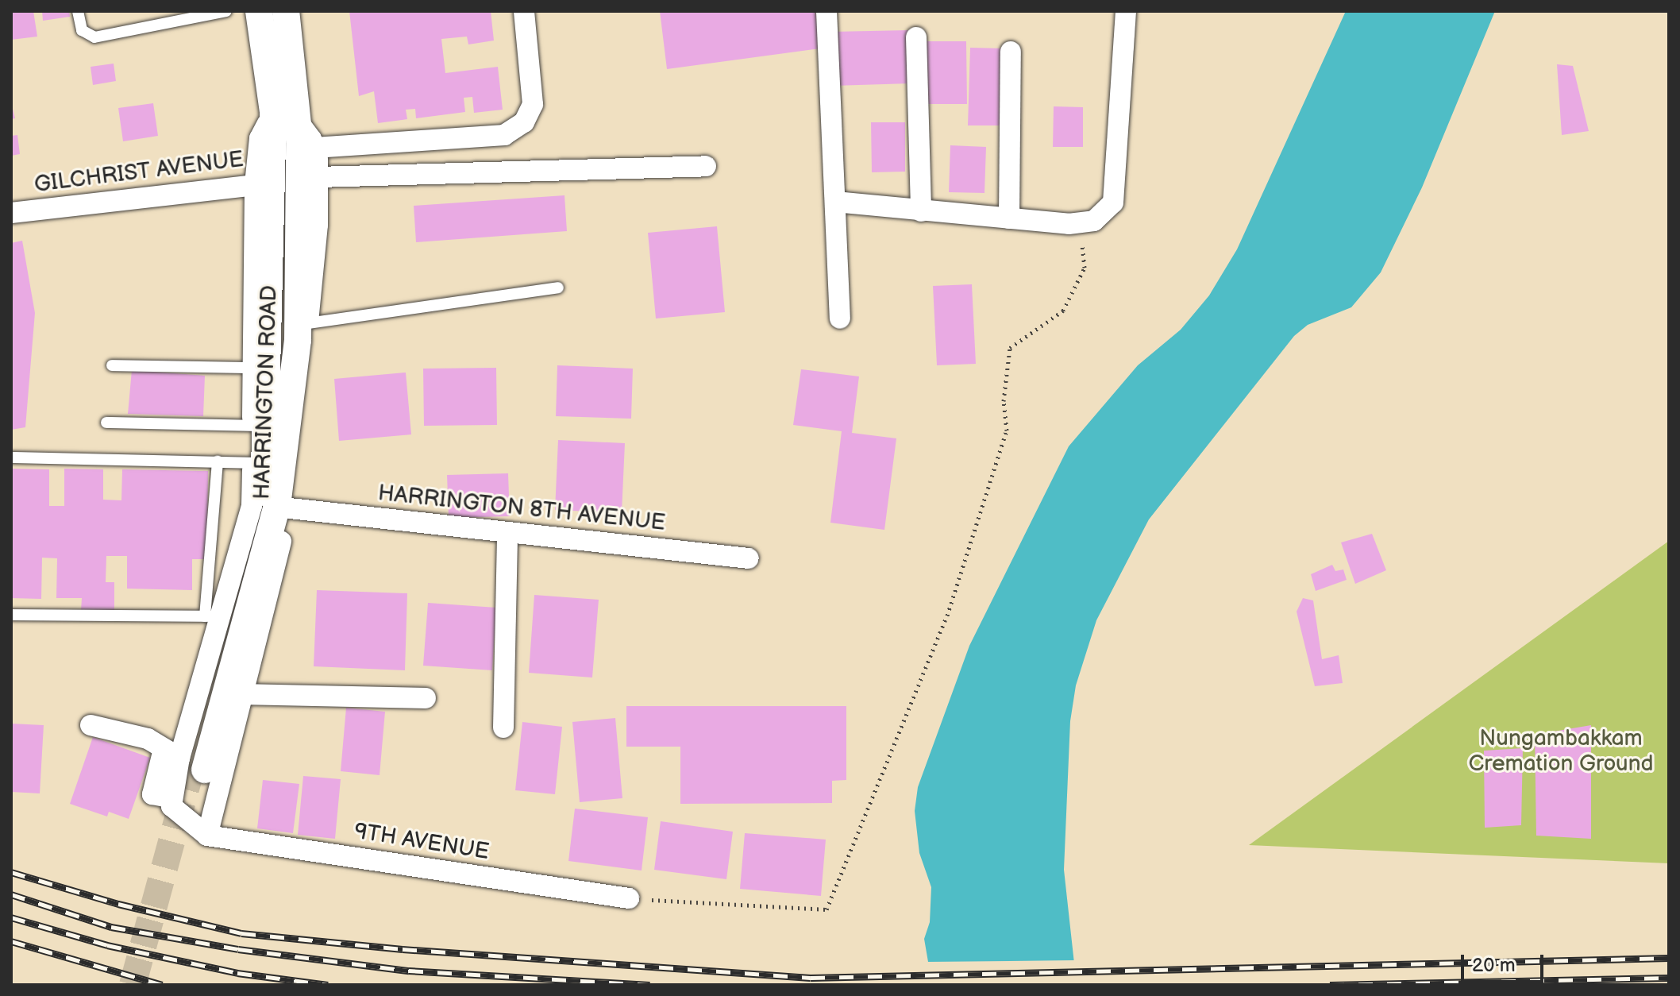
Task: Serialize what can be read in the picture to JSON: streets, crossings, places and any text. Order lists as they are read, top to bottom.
{
  "streets": {
    "street": [
      "GILCHRIST AVENUE",
      "HARRINGTON ROAD",
      "HARRINGTON 8TH AVENUE",
      "9TH AVENUE"
    ]
  },
  "crossings": [
    ["GILCHRIST AVENUE", "HARRINGTON ROAD"]
  ],
  "parks": ["Nungambakkam Cremation Ground"],
  "scale_bar": "20 m"
}
